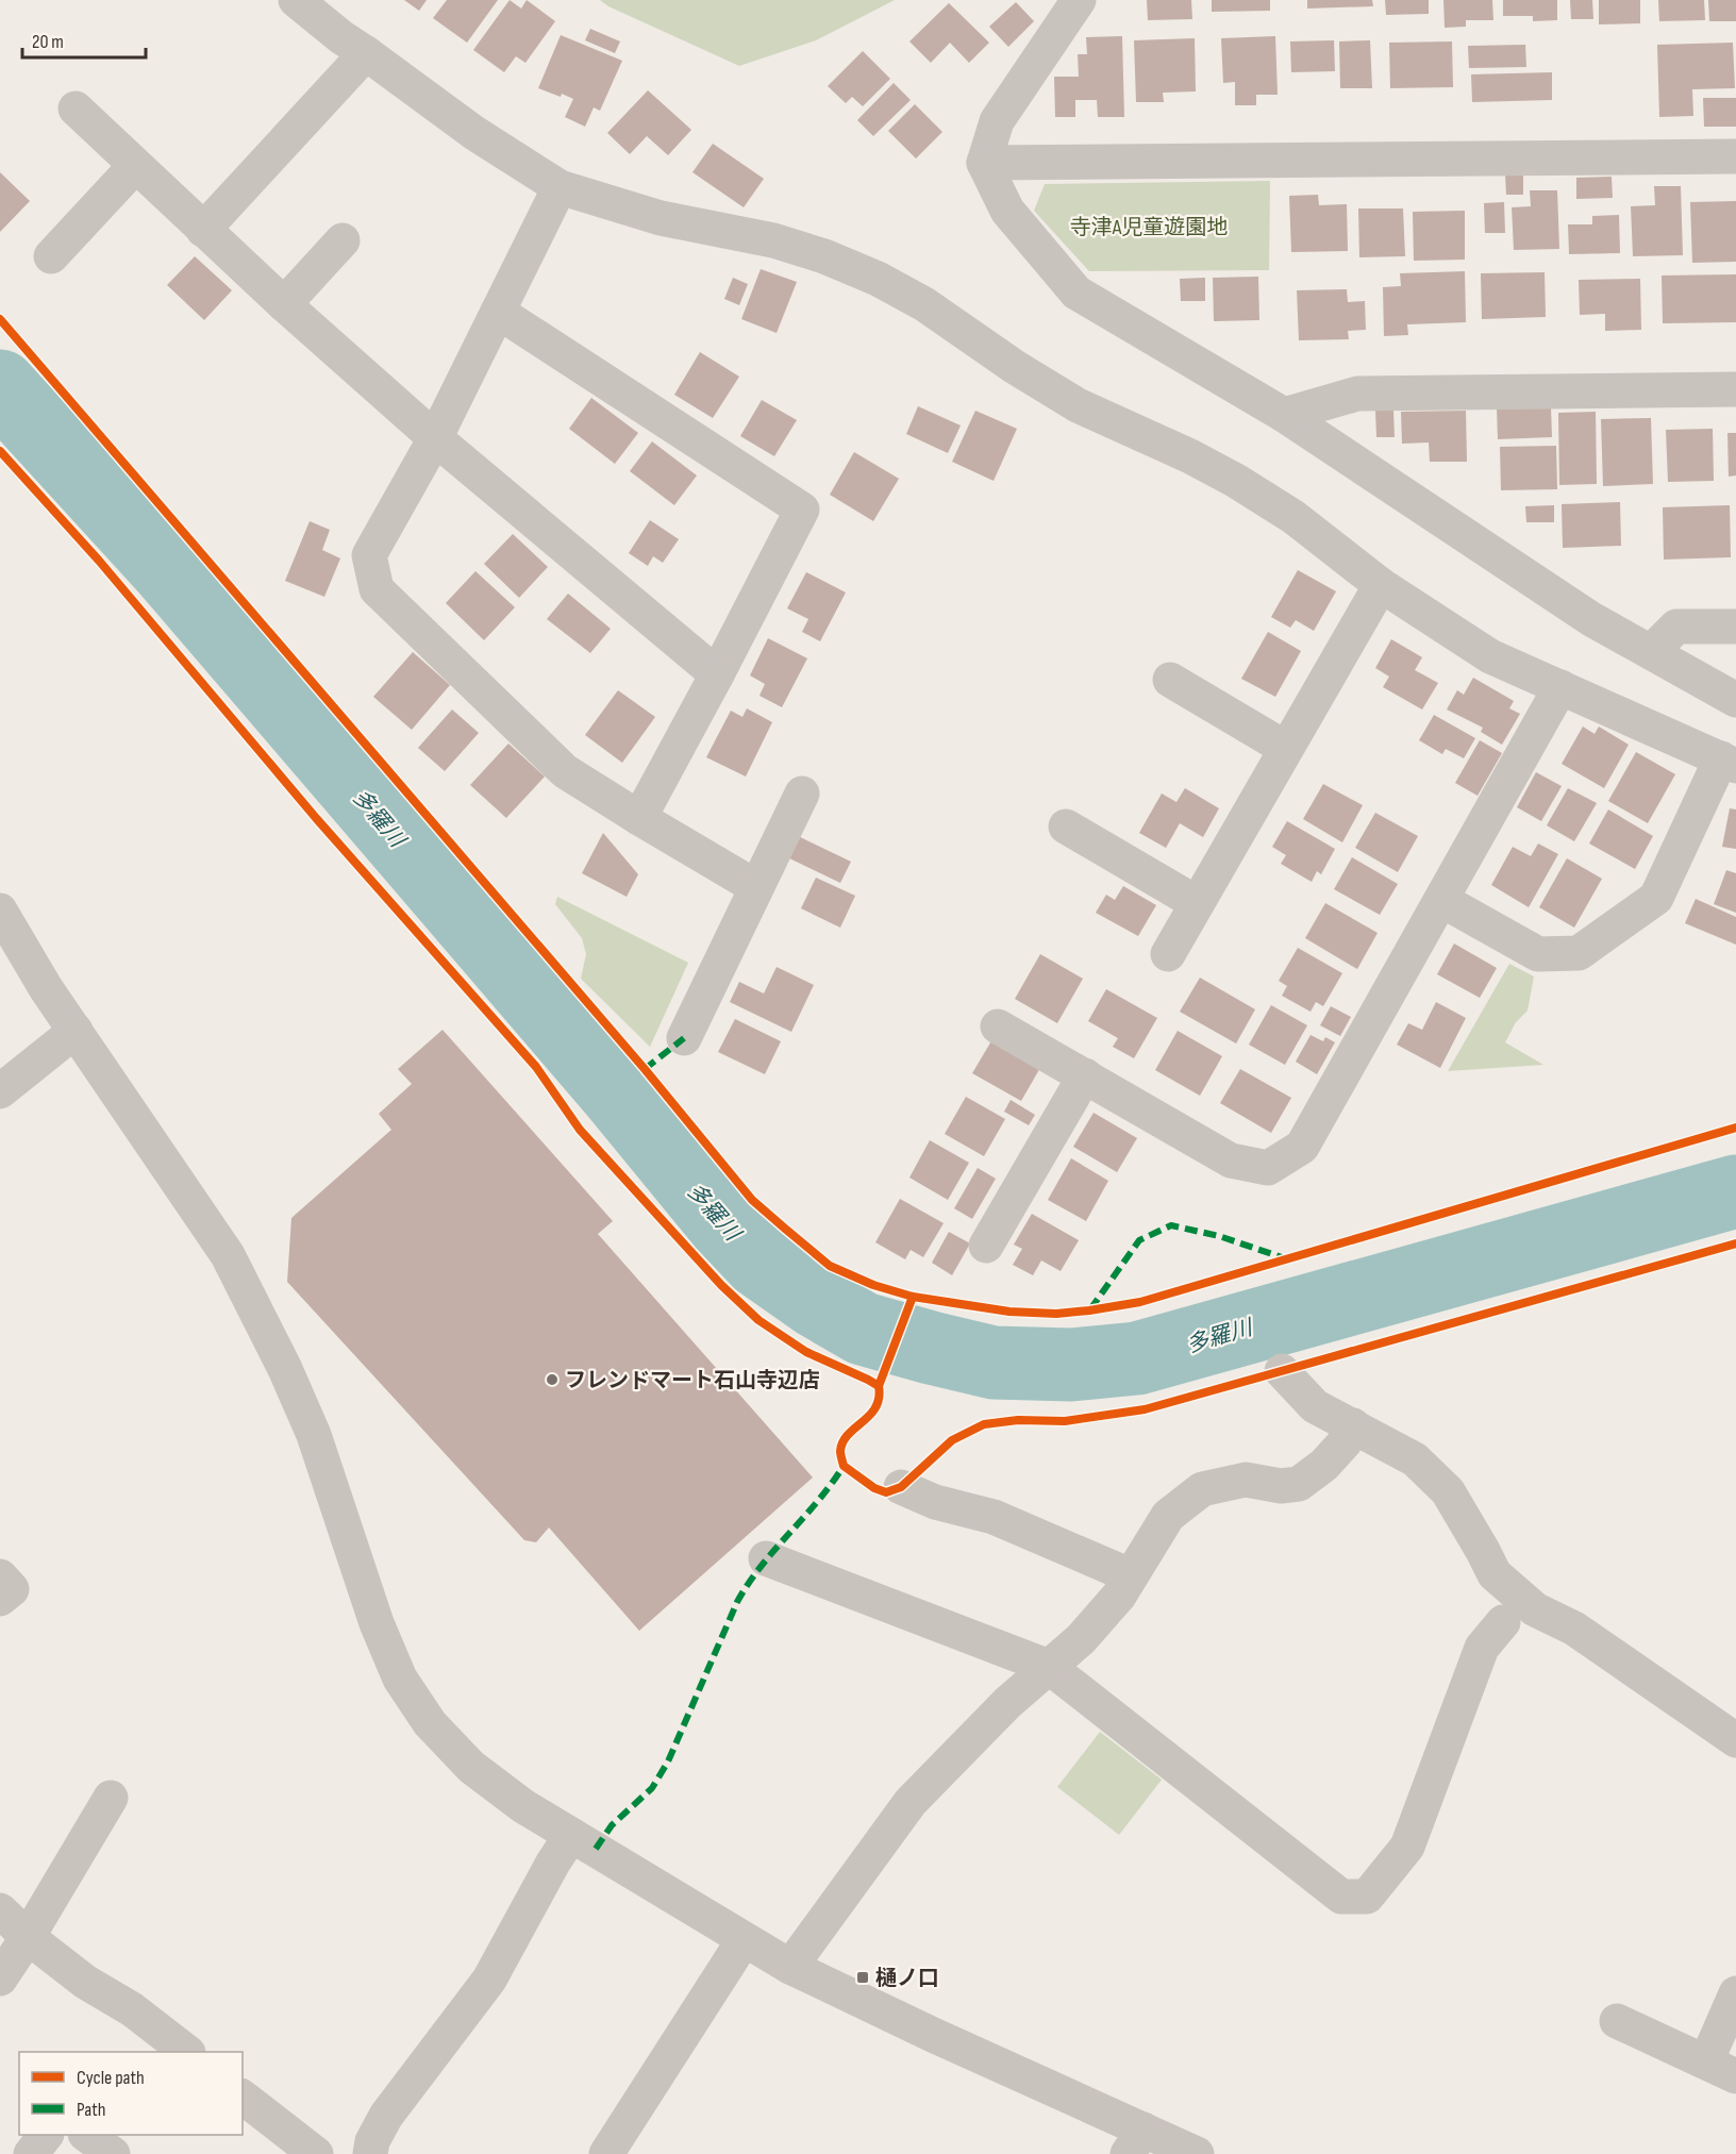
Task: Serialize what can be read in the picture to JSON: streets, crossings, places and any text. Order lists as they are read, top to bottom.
{
  "water": ["多羅川"],
  "parks": ["寺津A児童遊園地"],
  "places": {
    "other": ["フレンドマート石山寺辺店"],
    "transit": ["樋ノ口"]
  },
  "legend": ["Cycle path", "Path"],
  "scale_bar": "20 m"
}
